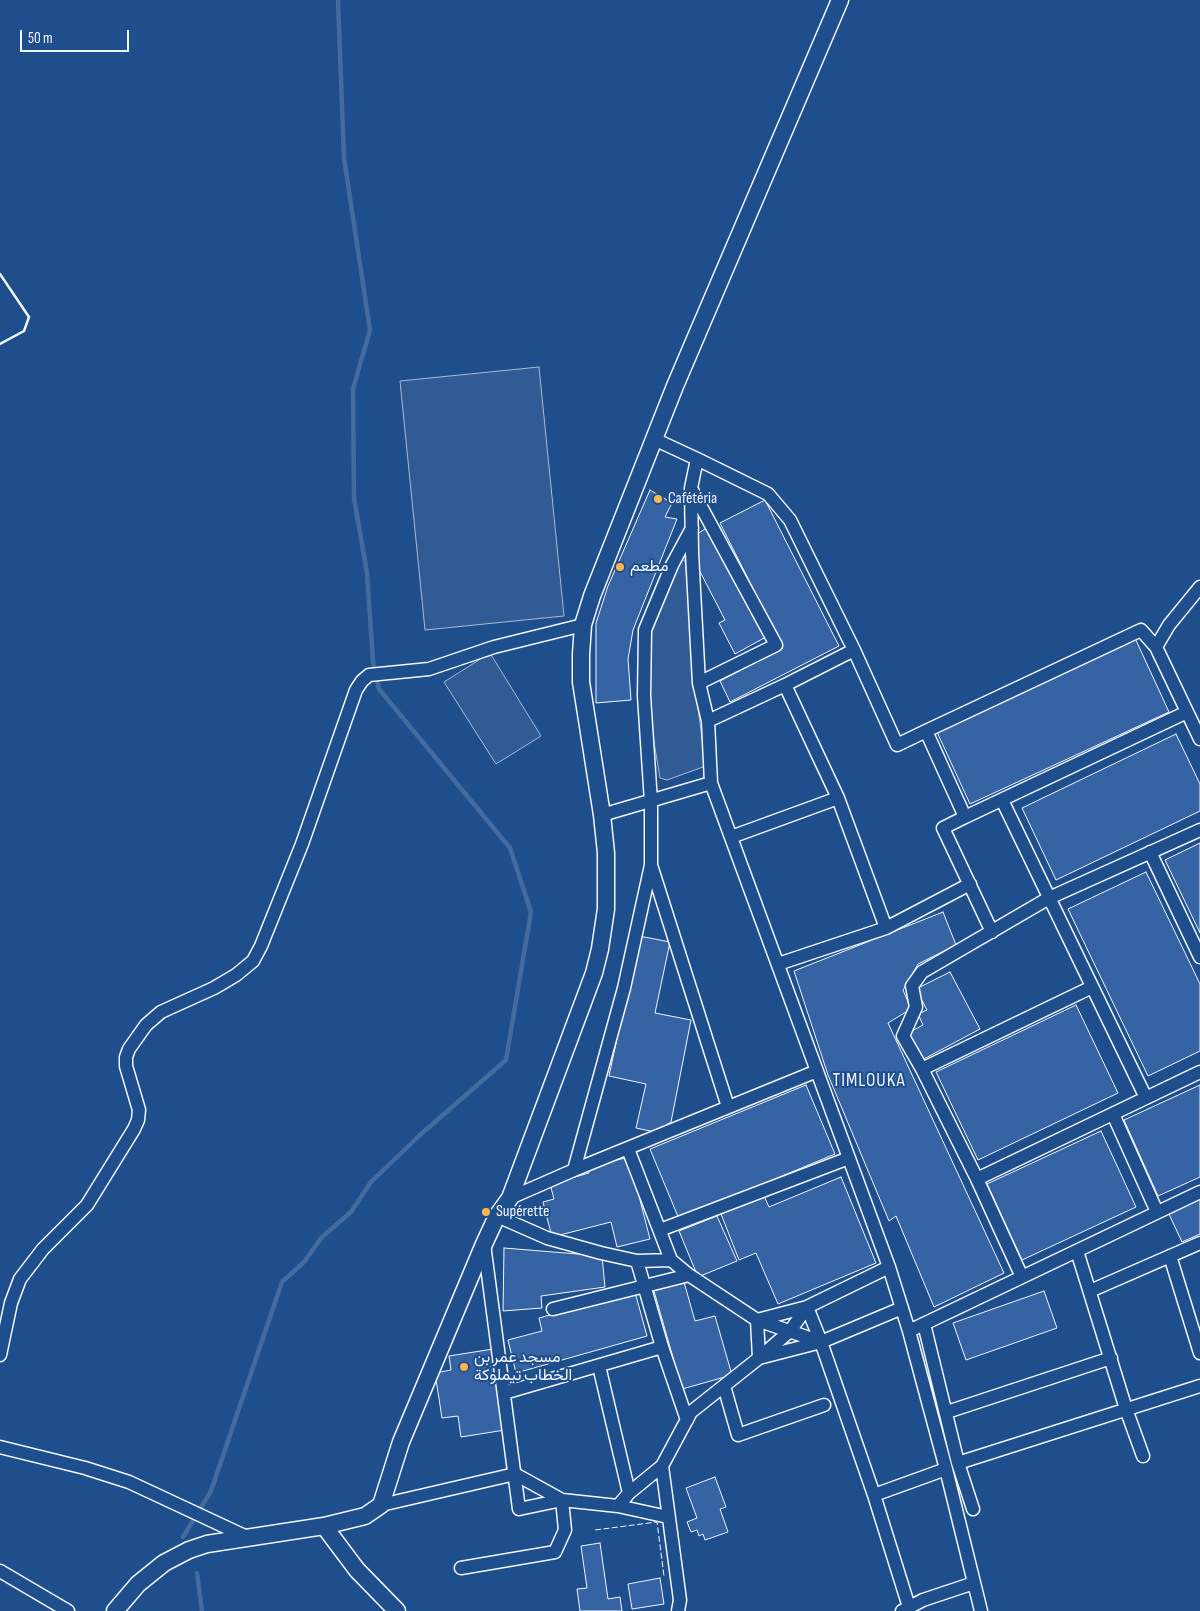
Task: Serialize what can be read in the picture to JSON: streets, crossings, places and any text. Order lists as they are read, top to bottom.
{
  "districts": ["TIMLOUKA"],
  "places": [
    "Cafétéria",
    "مطعم",
    "Supérette",
    "مسجد عمر بن الخطاب تيملوكة"
  ],
  "scale_bar": "50 m"
}
